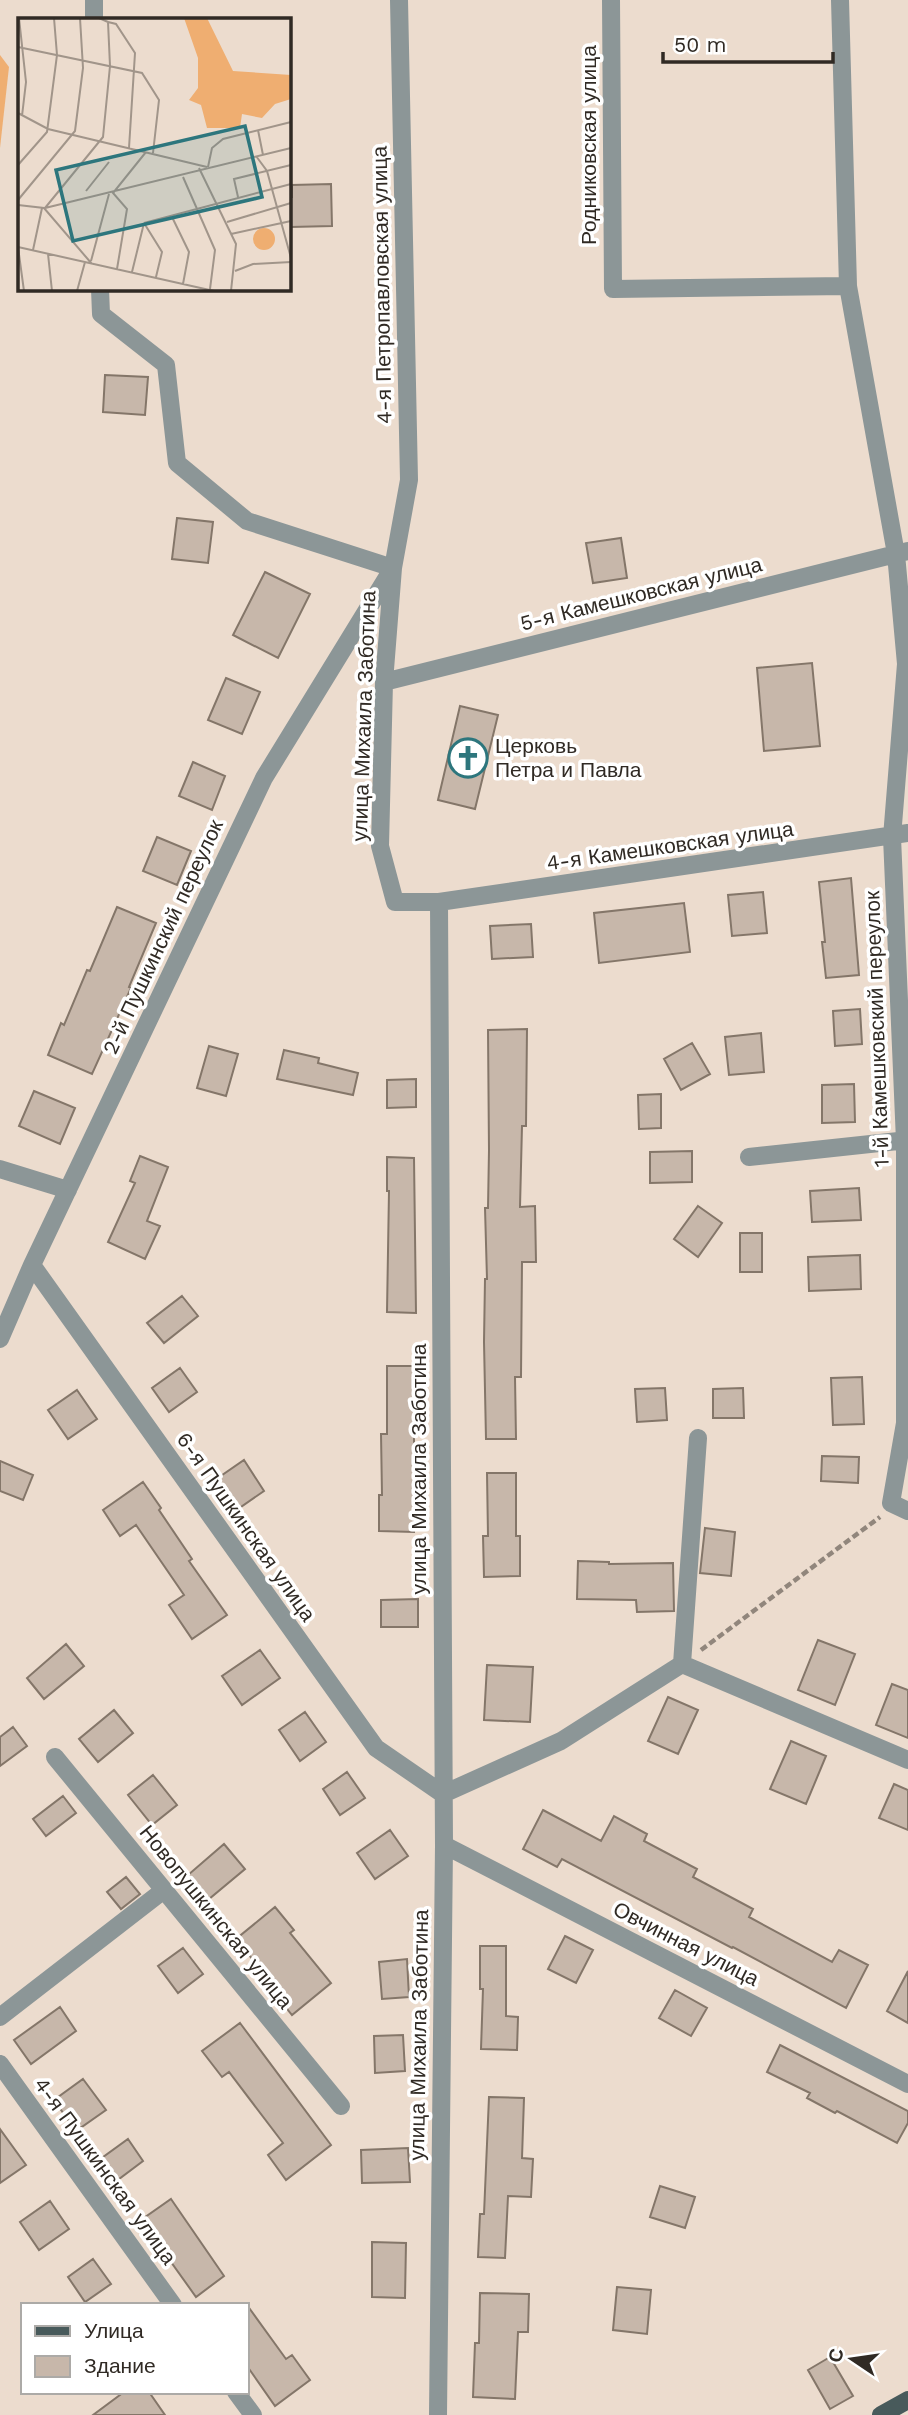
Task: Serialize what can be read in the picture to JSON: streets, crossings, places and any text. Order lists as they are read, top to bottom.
{
  "streets": {
    "street": [
      "Родниковская улица",
      "4-я Петропавловская улица",
      "5-я Камешковская улица",
      "улица Михаила Заботина",
      "4-я Камешковская улица",
      "2-й Пушкинский переулок",
      "1-й Камешковский переулок",
      "6-я Пушкинская улица",
      "Новопушкинская улица",
      "Овчинная улица",
      "4-я Пушкинская улица"
    ]
  },
  "crossings": [
    ["Родниковская улица", "1-й Камешковский переулок"],
    ["4-я Петропавловская улица", "улица Михаила Заботина"],
    ["4-я Петропавловская улица", "2-й Пушкинский переулок"],
    ["5-я Камешковская улица", "улица Михаила Заботина"],
    ["5-я Камешковская улица", "1-й Камешковский переулок"],
    ["улица Михаила Заботина", "4-я Камешковская улица"],
    ["улица Михаила Заботина", "2-й Пушкинский переулок"],
    ["улица Михаила Заботина", "6-я Пушкинская улица"],
    ["улица Михаила Заботина", "Овчинная улица"],
    ["4-я Камешковская улица", "1-й Камешковский переулок"],
    ["2-й Пушкинский переулок", "6-я Пушкинская улица"]
  ],
  "places": {
    "church": ["Церковь Петра и Павла"]
  },
  "legend": ["Улица", "Здание"],
  "scale_bar": "50 m",
  "north": "left"
}
